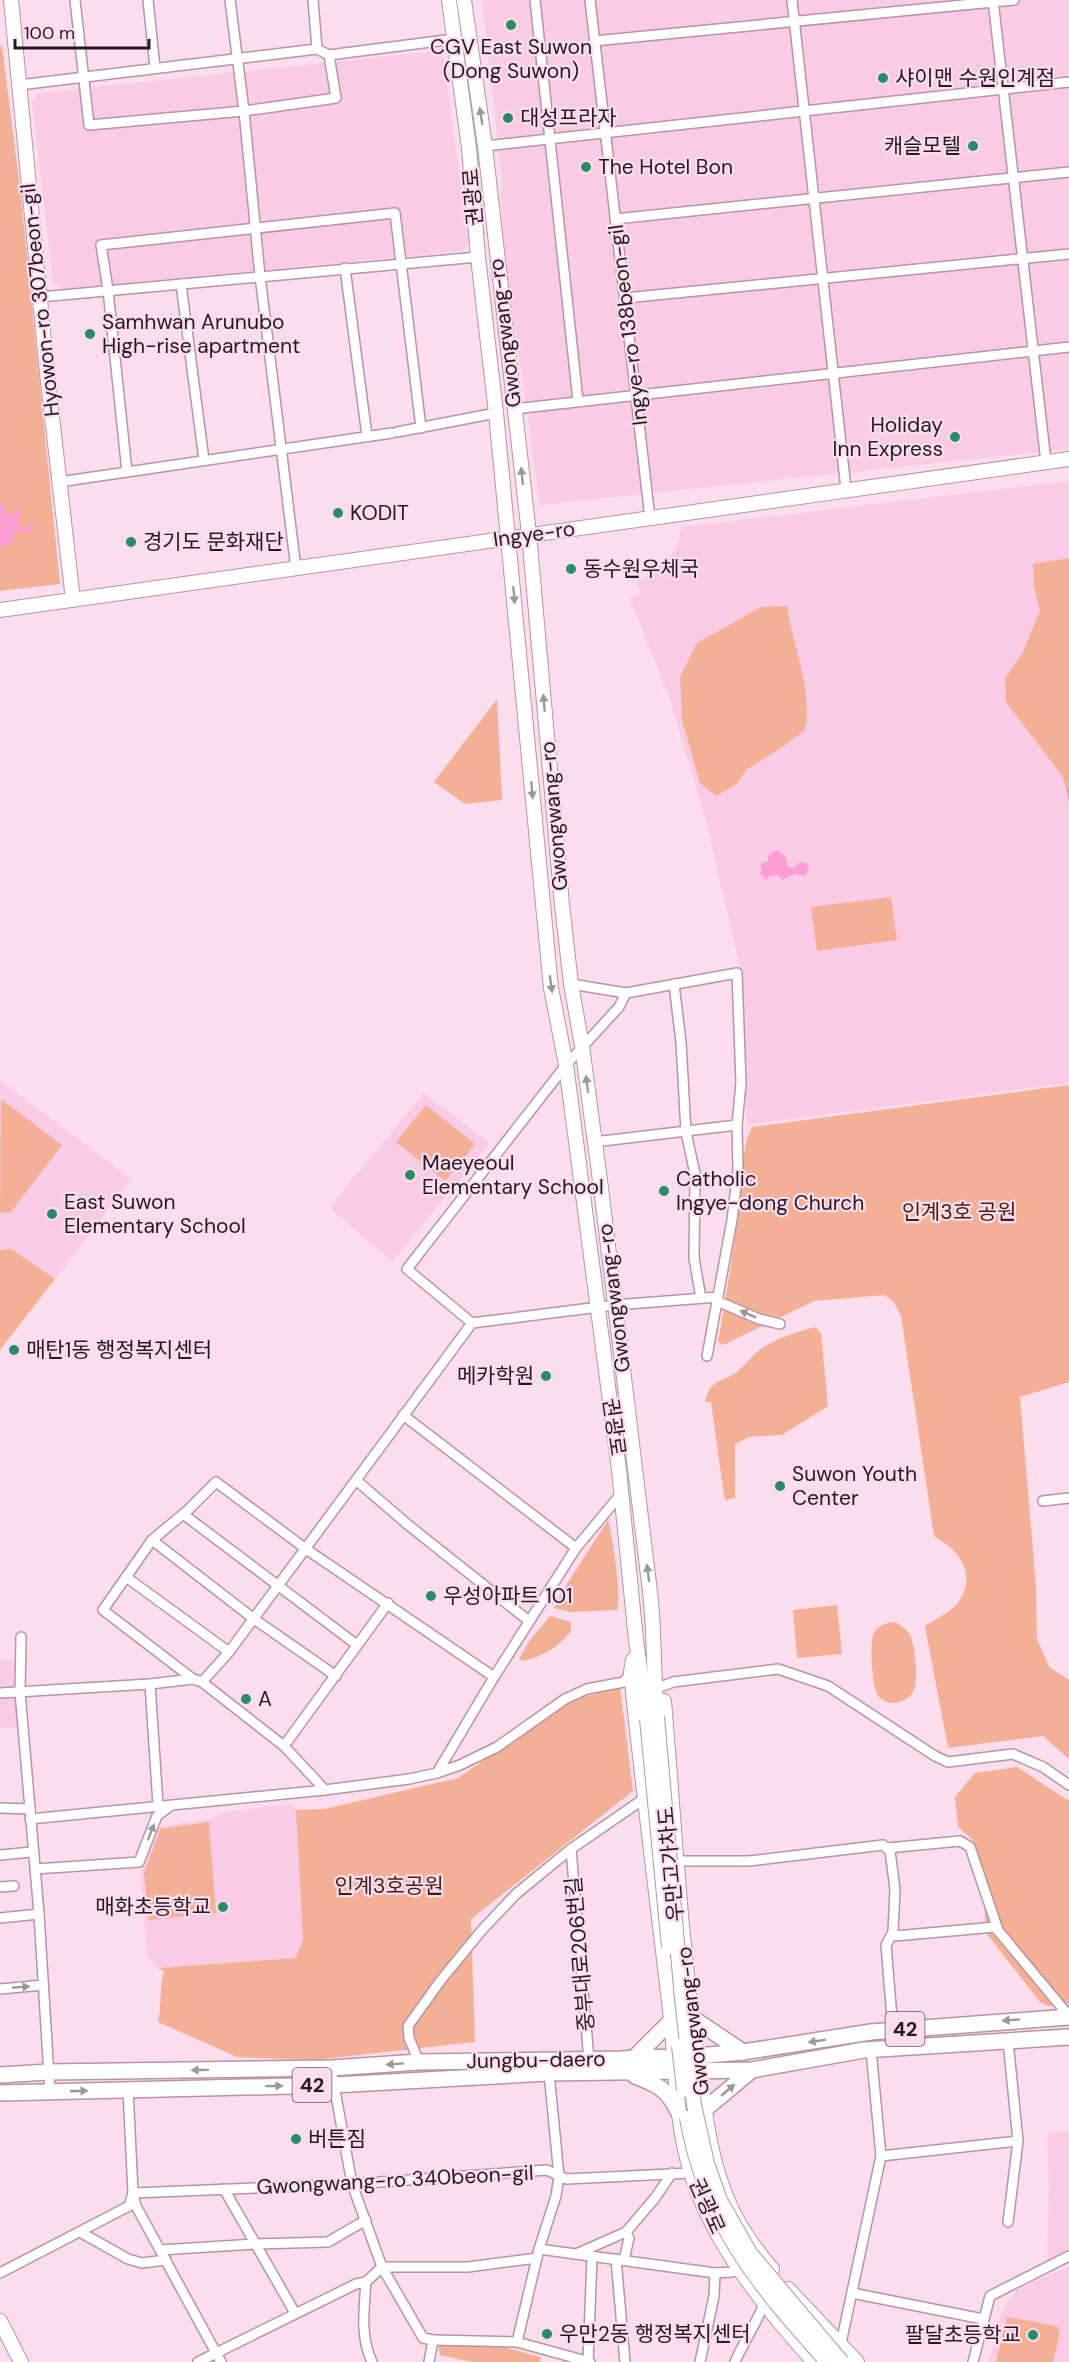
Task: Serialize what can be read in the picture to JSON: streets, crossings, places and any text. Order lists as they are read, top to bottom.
{
  "streets": {
    "main road": ["42", "Jungbu-daero"],
    "street": [
      "권광로",
      "Hyowon-ro 307beon-gil",
      "Ingye-ro 138beon-gil",
      "Gwongwang-ro",
      "Ingye-ro",
      "우만고가차도",
      "중부대로206번길",
      "Gwongwang-ro 340beon-gil"
    ]
  },
  "crossings": [
    ["권광로", "Gwongwang-ro"],
    ["권광로", "Ingye-ro"],
    ["권광로", "우만고가차도"],
    ["권광로", "Jungbu-daero"],
    ["권광로", "Gwongwang-ro 340beon-gil"],
    ["Hyowon-ro 307beon-gil", "Ingye-ro"],
    ["Ingye-ro 138beon-gil", "Ingye-ro"],
    ["Gwongwang-ro", "Ingye-ro"],
    ["Gwongwang-ro", "우만고가차도"],
    ["Gwongwang-ro", "Jungbu-daero"],
    ["중부대로206번길", "Jungbu-daero"]
  ],
  "one_way": ["Gwongwang-ro"],
  "parks": ["인계3호 공원", "인계3호공원"],
  "places": [
    "CGV East Suwon (Dong Suwon)",
    "샤이맨 수원인계점",
    "대성프라자",
    "캐슬모텔",
    "The Hotel Bon",
    "Samhwan Arunubo High-rise apartment",
    "Holiday Inn Express",
    "KODIT",
    "경기도 문화재단",
    "동수원우체국",
    "Maeyeoul Elementary School",
    "Catholic Ingye-dong Church",
    "East Suwon Elementary School",
    "매탄1동 행정복지센터",
    "메카학원",
    "Suwon Youth Center",
    "우성아파트 101",
    "A",
    "매화초등학교",
    "버튼짐",
    "우만2동 행정복지센터",
    "팔달초등학교"
  ],
  "scale_bar": "100 m"
}
